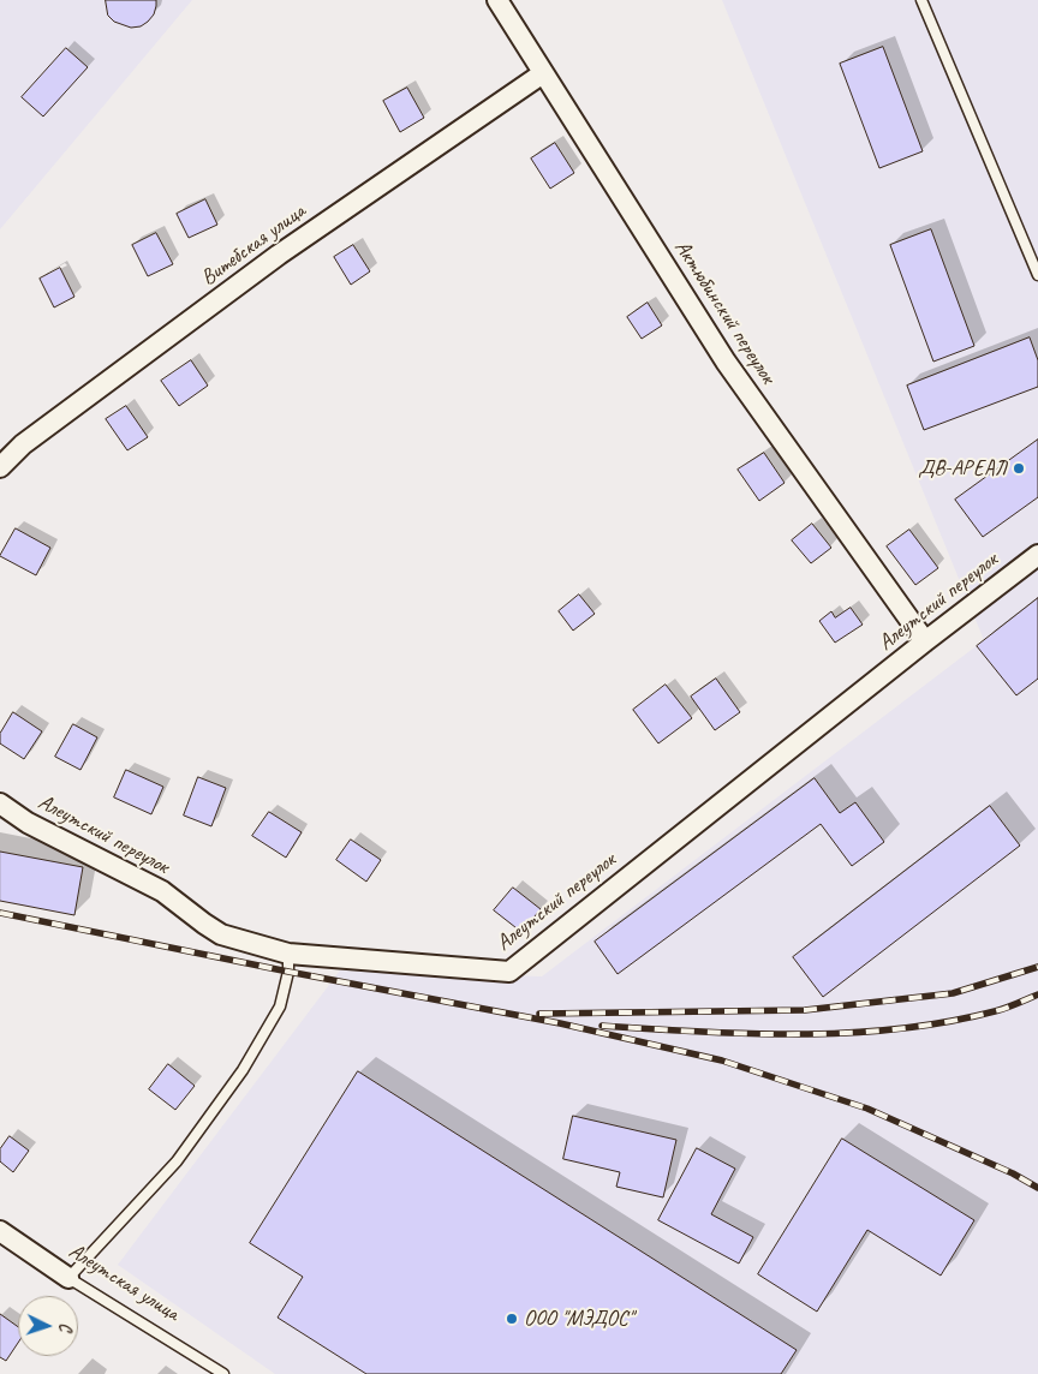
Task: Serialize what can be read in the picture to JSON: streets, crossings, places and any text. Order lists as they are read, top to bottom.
{
  "streets": {
    "street": [
      "Витебская улица",
      "Актюбинский переулок",
      "Алеутский переулок",
      "Алеутская улица"
    ]
  },
  "crossings": [
    ["Витебская улица", "Актюбинский переулок"],
    ["Актюбинский переулок", "Алеутский переулок"]
  ],
  "places": ["ДВ-АРЕАЛ", "ООО \"МЭДОС\""],
  "north": "right"
}
